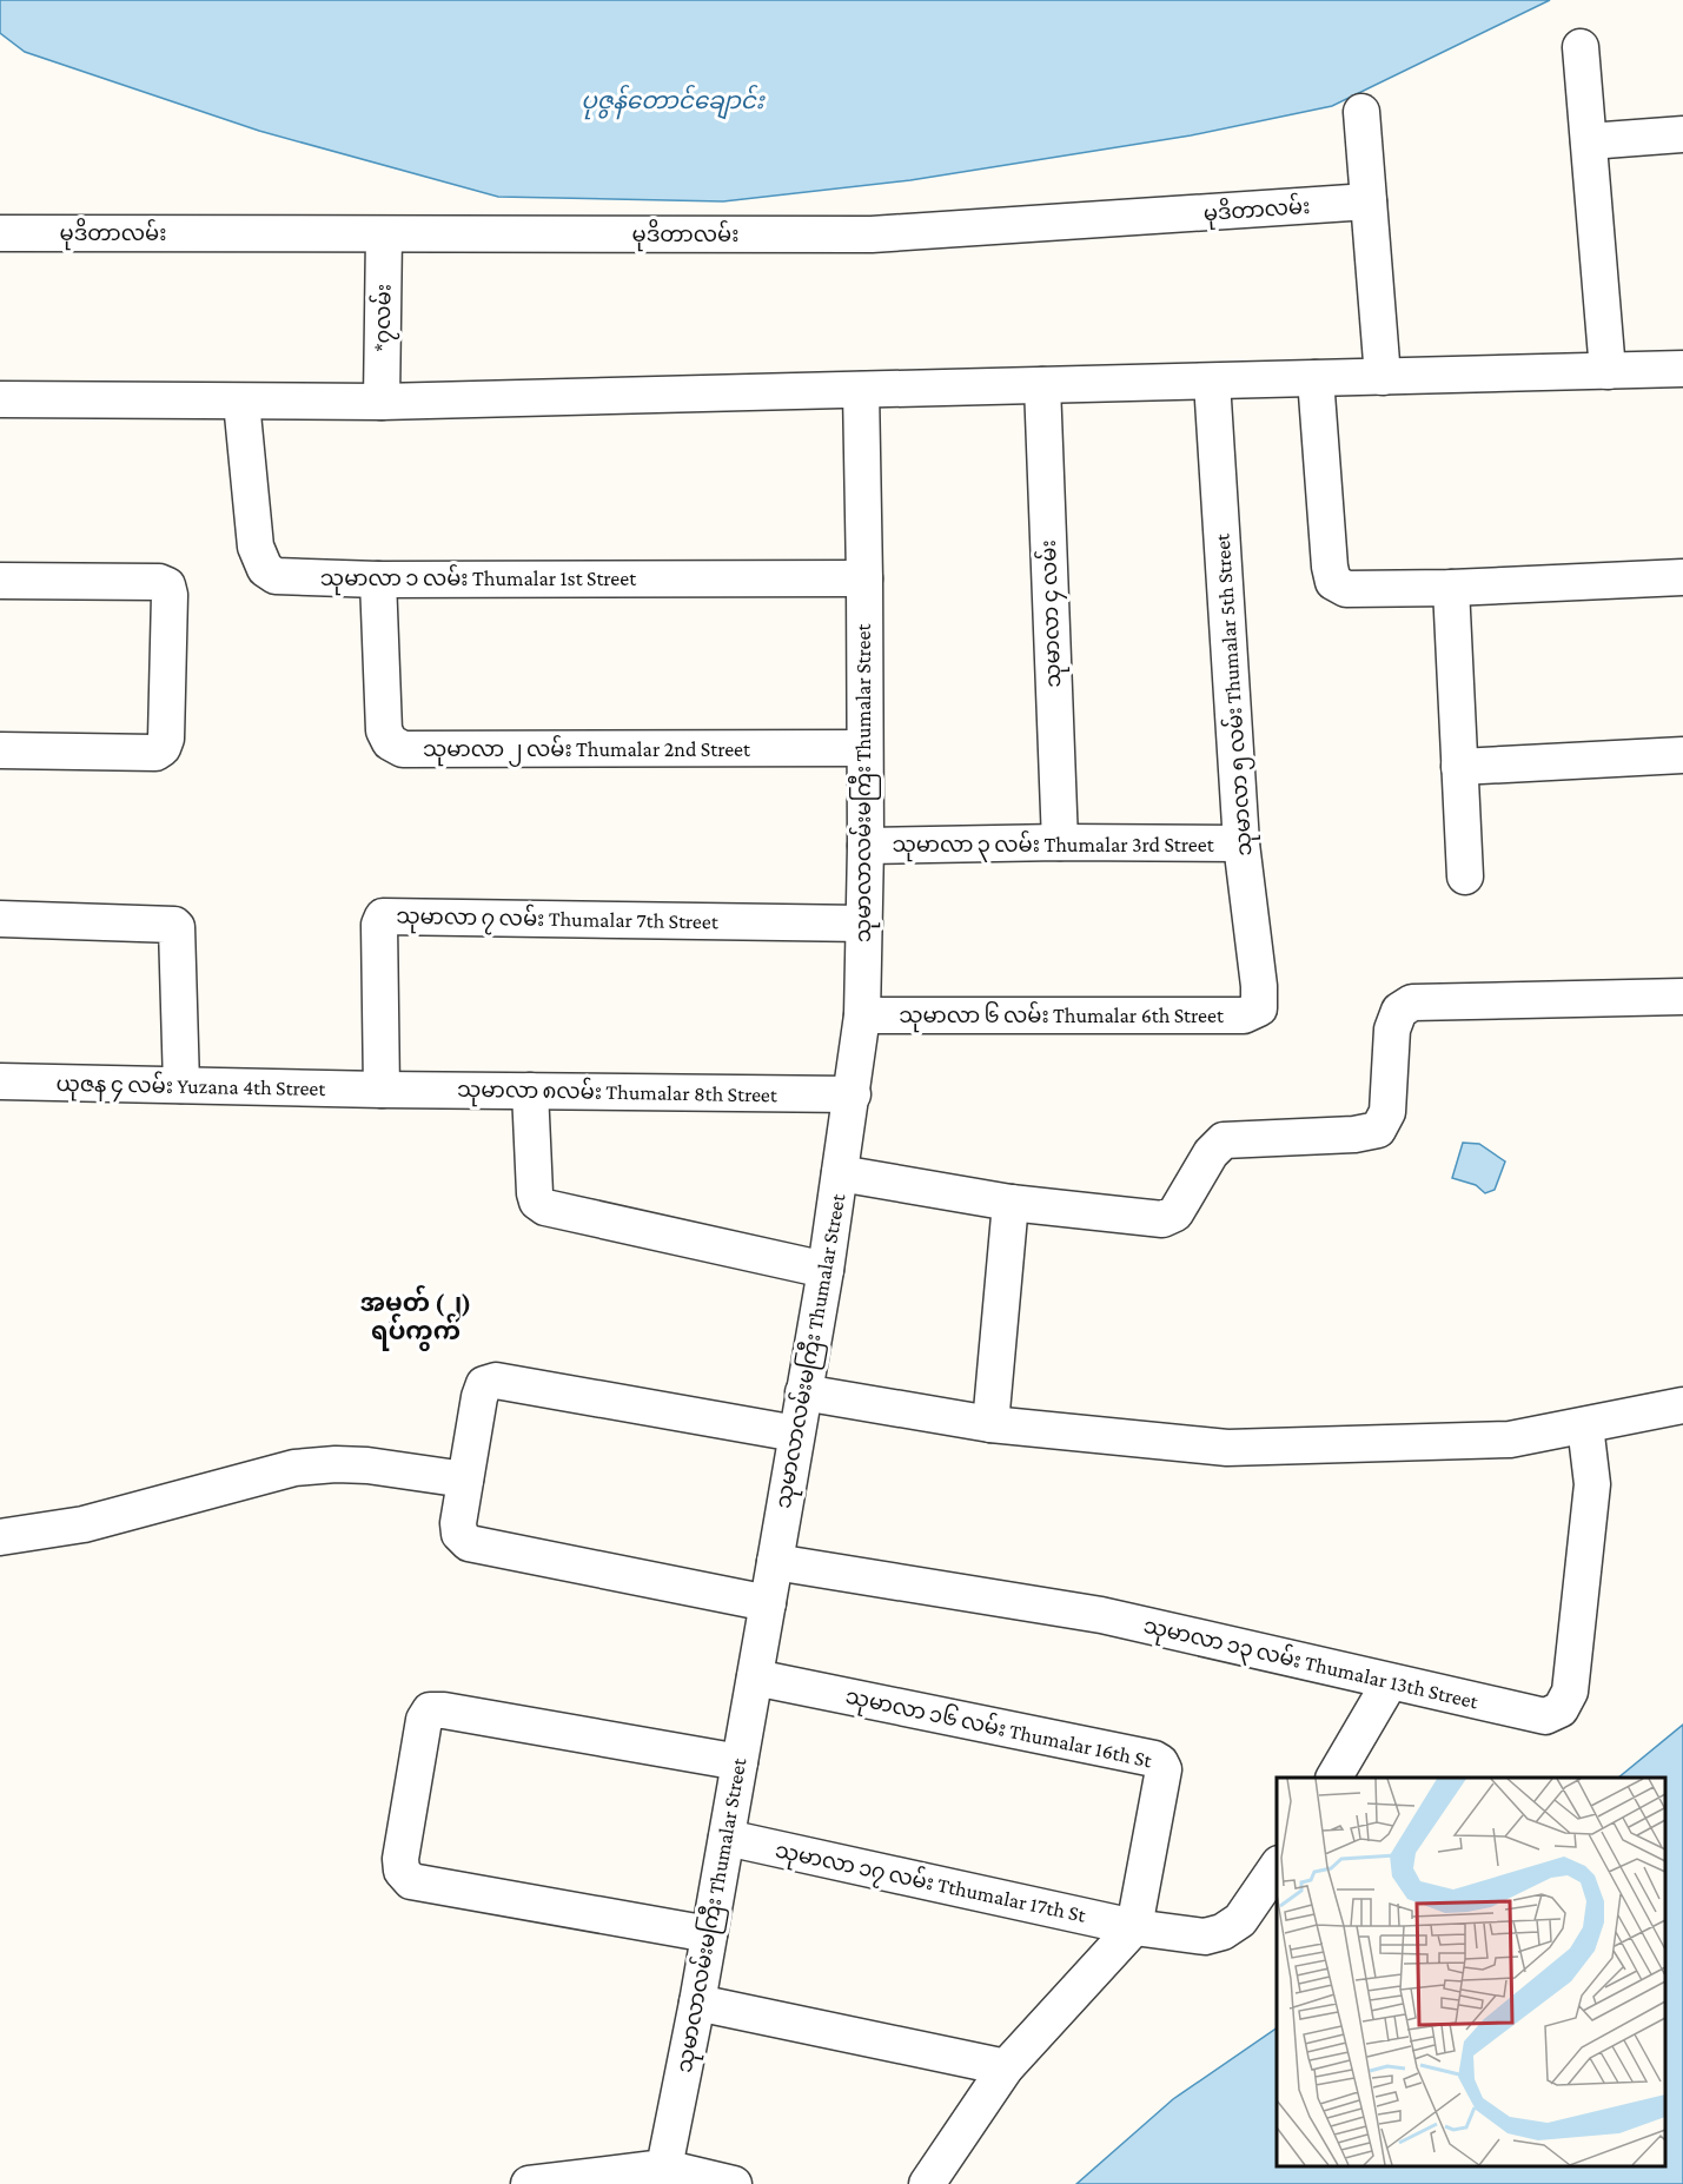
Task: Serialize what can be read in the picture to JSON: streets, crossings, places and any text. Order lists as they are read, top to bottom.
{
  "streets": {
    "street": [
      "မုဒိတာလမ်း",
      "*၇လမ်း",
      "သုမာလာ ၁ လမ်း Thumalar 1st Street",
      "သုမာလာ ၄ လမ်း",
      "သုမာလာ ၅ လမ်း Thumalar 5th Street",
      "သုမာလာ ၂ လမ်း Thumalar 2nd Street",
      "သုမာလာလမ်းမကြီး Thumalar Street",
      "သုမာလာ ၃ လမ်း Thumalar 3rd Street",
      "သုမာလာ ၇ လမ်း Thumalar 7th Street",
      "သုမာလာ ၆ လမ်း Thumalar 6th Street",
      "ယုဇန ၄ လမ်း Yuzana 4th Street",
      "သုမာလာ ၈လမ်း Thumalar 8th Street",
      "သုမာလာ ၁၃ လမ်း Thumalar 13th Street",
      "သုမာလာ ၁၆ လမ်း Thumalar 16th St",
      "သုမာလာ ၁၇ လမ်း Tthumalar 17th St"
    ]
  },
  "crossings": [
    ["မုဒိတာလမ်း", "*၇လမ်း"],
    ["သုမာလာ ၁ လမ်း Thumalar 1st Street", "သုမာလာ ၂ လမ်း Thumalar 2nd Street"],
    ["သုမာလာ ၁ လမ်း Thumalar 1st Street", "သုမာလာလမ်းမကြီး Thumalar Street"],
    ["သုမာလာ ၄ လမ်း", "သုမာလာ ၃ လမ်း Thumalar 3rd Street"],
    ["သုမာလာ ၅ လမ်း Thumalar 5th Street", "သုမာလာ ၃ လမ်း Thumalar 3rd Street"],
    ["သုမာလာ ၅ လမ်း Thumalar 5th Street", "သုမာလာ ၆ လမ်း Thumalar 6th Street"],
    ["သုမာလာ ၂ လမ်း Thumalar 2nd Street", "သုမာလာလမ်းမကြီး Thumalar Street"],
    ["သုမာလာလမ်းမကြီး Thumalar Street", "သုမာလာ ၃ လမ်း Thumalar 3rd Street"],
    ["သုမာလာလမ်းမကြီး Thumalar Street", "သုမာလာ ၇ လမ်း Thumalar 7th Street"],
    ["သုမာလာလမ်းမကြီး Thumalar Street", "သုမာလာ ၆ လမ်း Thumalar 6th Street"],
    ["သုမာလာလမ်းမကြီး Thumalar Street", "သုမာလာ ၈လမ်း Thumalar 8th Street"],
    ["သုမာလာလမ်းမကြီး Thumalar Street", "သုမာလာ ၁၃ လမ်း Thumalar 13th Street"],
    ["သုမာလာလမ်းမကြီး Thumalar Street", "သုမာလာ ၁၆ လမ်း Thumalar 16th St"],
    ["သုမာလာလမ်းမကြီး Thumalar Street", "သုမာလာ ၁၇ လမ်း Tthumalar 17th St"],
    ["သုမာလာ ၇ လမ်း Thumalar 7th Street", "ယုဇန ၄ လမ်း Yuzana 4th Street"],
    ["သုမာလာ ၇ လမ်း Thumalar 7th Street", "သုမာလာ ၈လမ်း Thumalar 8th Street"],
    ["ယုဇန ၄ လမ်း Yuzana 4th Street", "သုမာလာ ၈လမ်း Thumalar 8th Street"],
    ["သုမာလာ ၁၆ လမ်း Thumalar 16th St", "သုမာလာ ၁၇ လမ်း Tthumalar 17th St"]
  ],
  "districts": ["အမှတ် (၂) ရပ်ကွက်"],
  "water": ["ပုဇွန်တောင်ချောင်း"]
}
